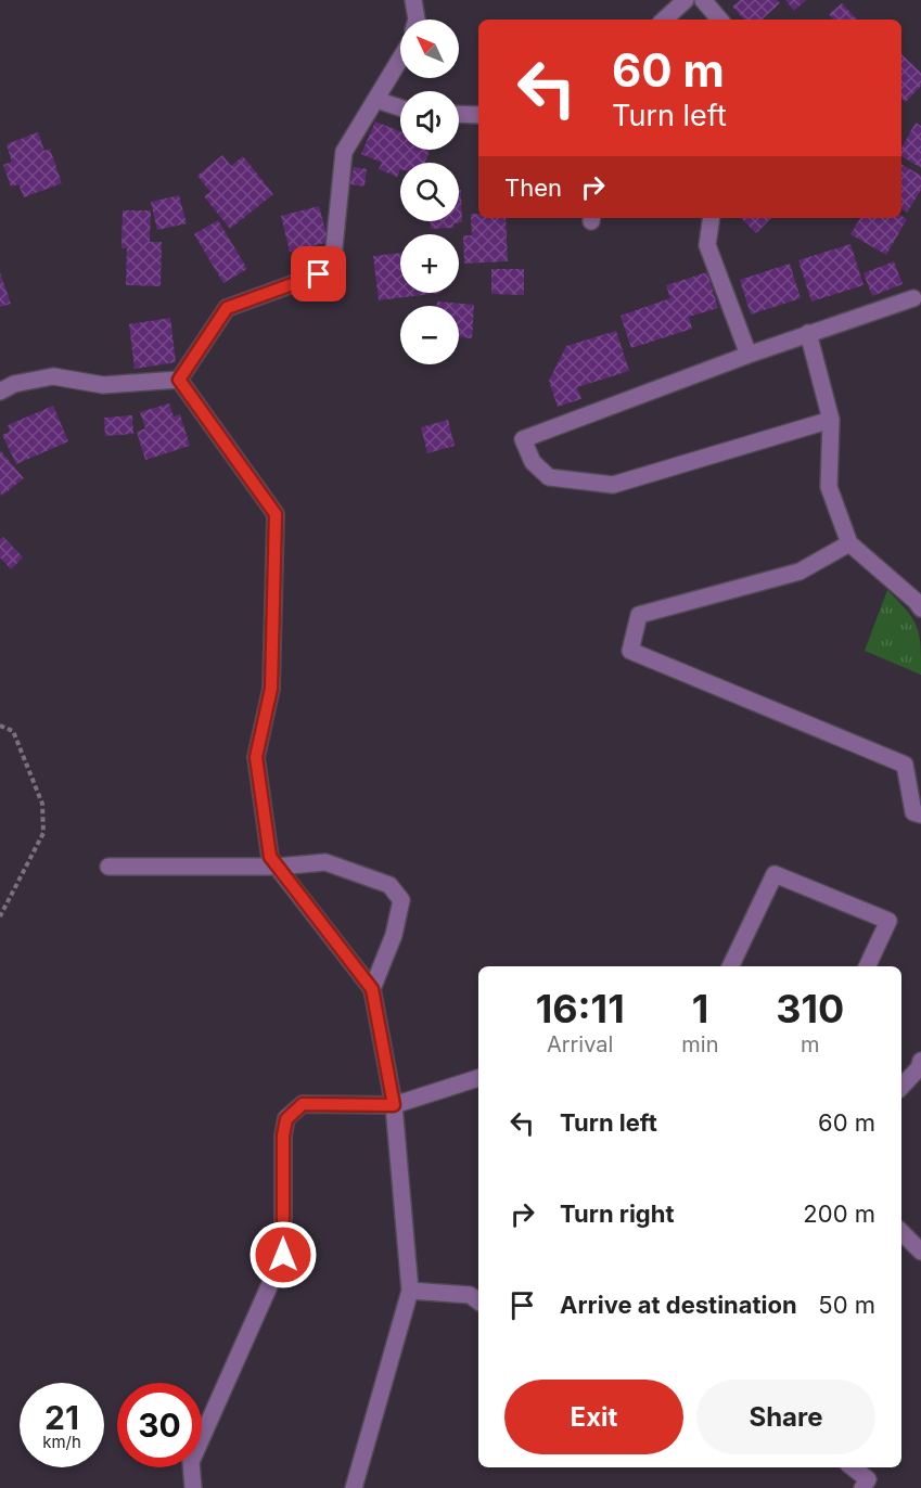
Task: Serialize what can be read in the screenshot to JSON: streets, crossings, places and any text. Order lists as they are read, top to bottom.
{
  "north": "top left",
  "page": {
    "map_buttons": ["+", "−"],
    "turn": ["60 m", "Turn left"],
    "then": "Then",
    "eta": [
      "16:11",
      "Arrival",
      "1",
      "min",
      "310",
      "m"
    ],
    "list": [
      {
        "name": "Turn left",
        "value": "60 m"
      },
      {
        "name": "Turn right",
        "value": "200 m"
      },
      {
        "name": "Arrive at destination",
        "value": "50 m"
      }
    ],
    "buttons": ["Exit", "Share"],
    "speed": "21 km/h",
    "limit": "30"
  }
}
